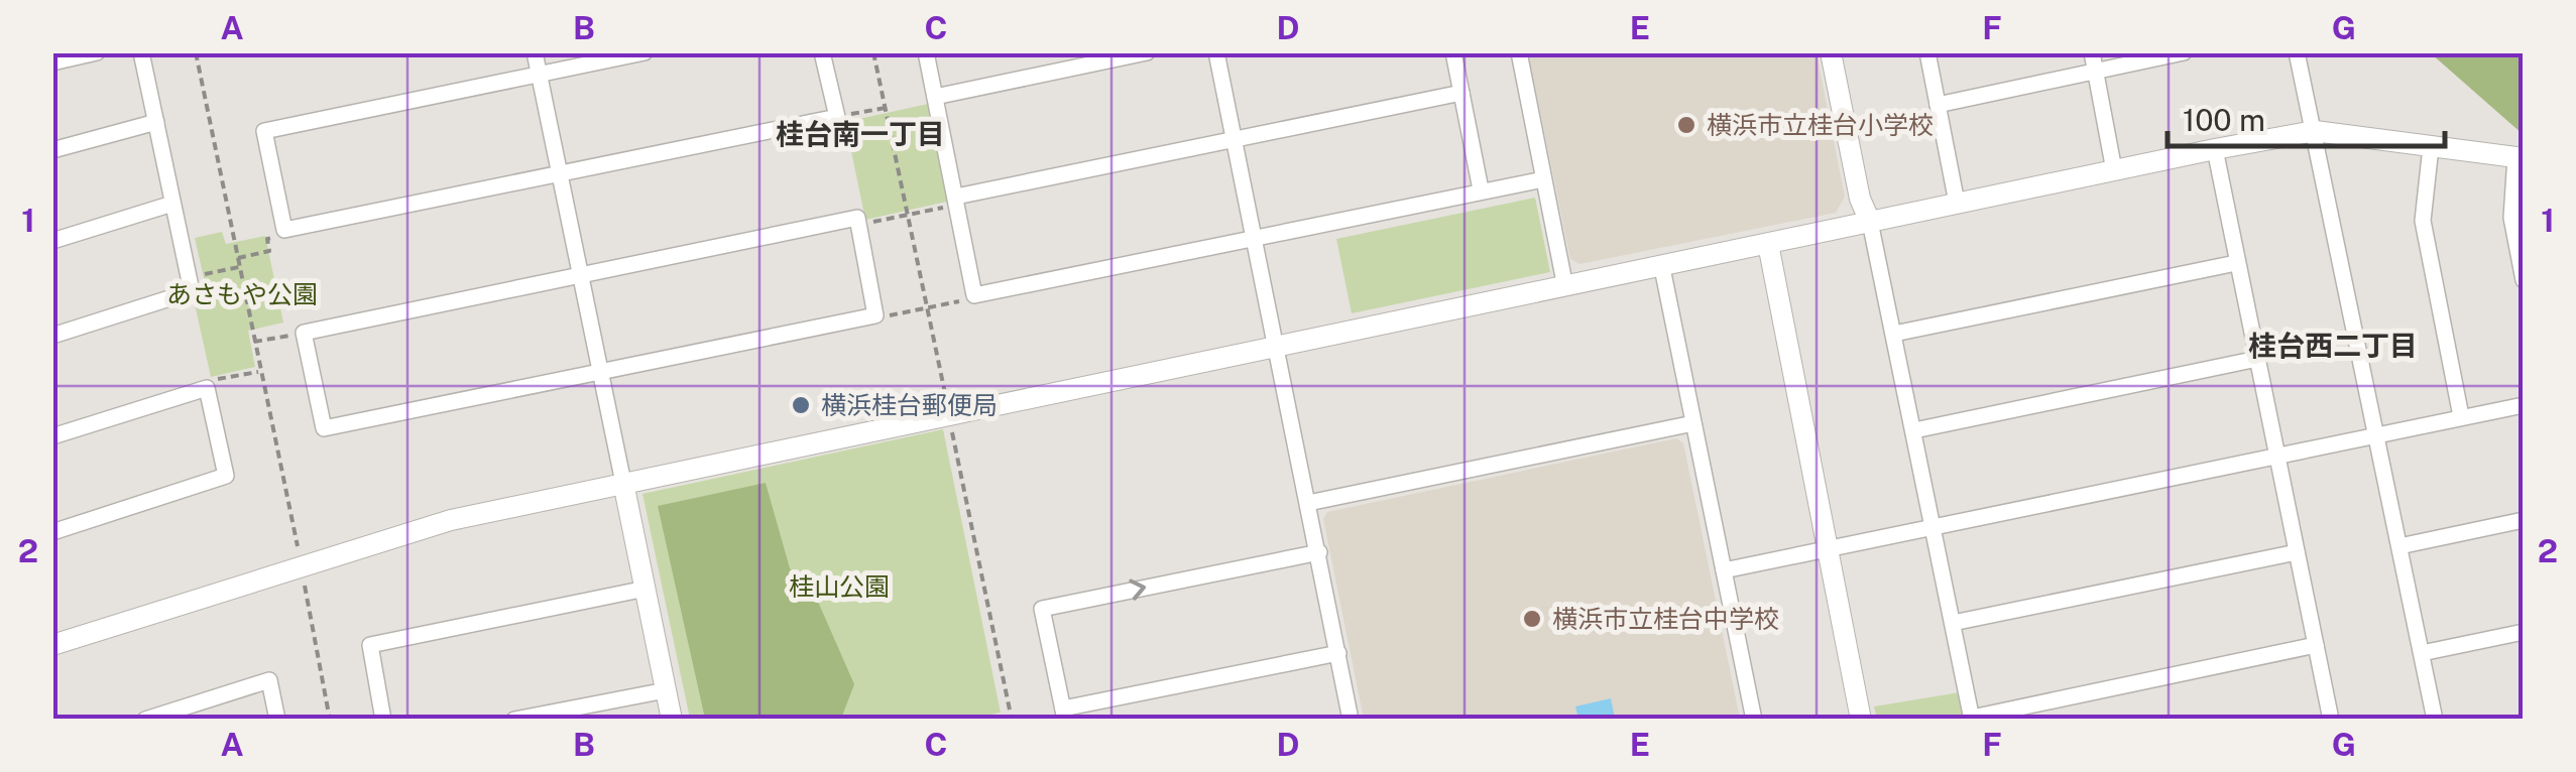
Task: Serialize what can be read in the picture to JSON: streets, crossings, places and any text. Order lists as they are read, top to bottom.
{
  "districts": ["桂台南一丁目", "桂台西二丁目"],
  "parks": ["あさもや公園", "桂山公園"],
  "places": ["横浜市立桂台小学校", "横浜桂台郵便局", "横浜市立桂台中学校"],
  "scale_bar": "100 m",
  "grid": {
    "columns": [
      "A",
      "B",
      "C",
      "D",
      "E",
      "F",
      "G"
    ],
    "rows": ["1", "2"]
  }
}
